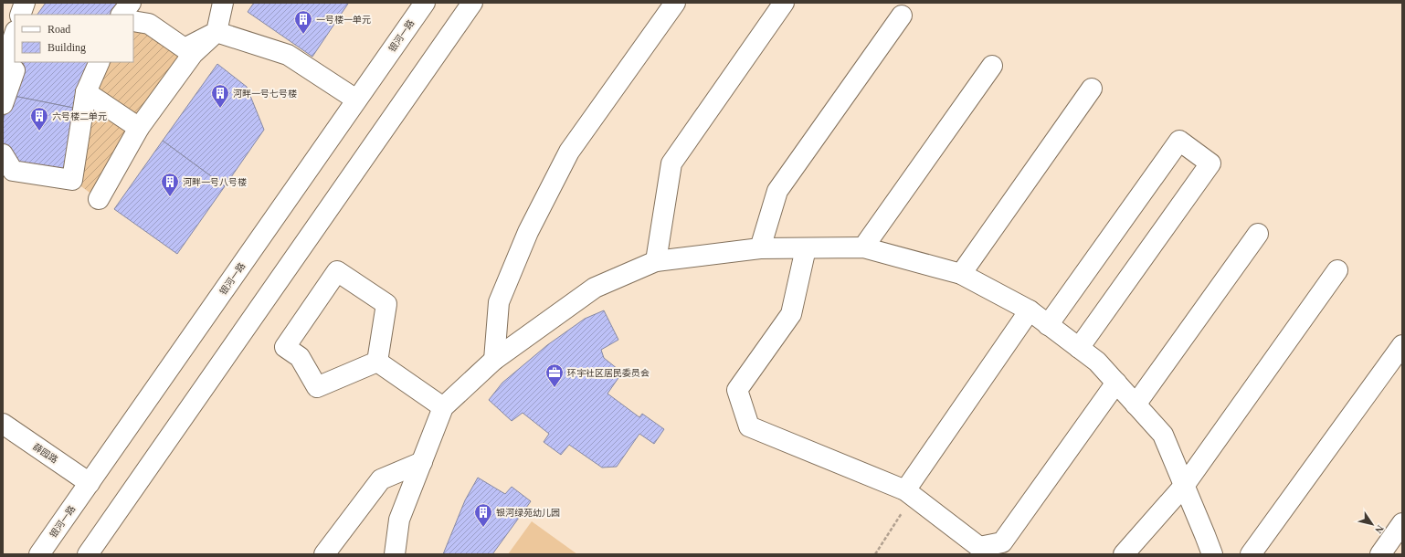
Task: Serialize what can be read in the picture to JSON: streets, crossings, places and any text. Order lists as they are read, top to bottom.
{
  "streets": {
    "street": ["银河一路", "薛园路"]
  },
  "crossings": [
    ["银河一路", "薛园路"]
  ],
  "places": {
    "building": [
      "一号楼一单元",
      "河畔一号七号楼",
      "六号楼二单元",
      "河畔一号八号楼",
      "银河绿苑幼儿园"
    ],
    "office": ["环宇社区居民委员会"]
  },
  "legend": ["Road", "Building"],
  "north": "bottom right"
}
